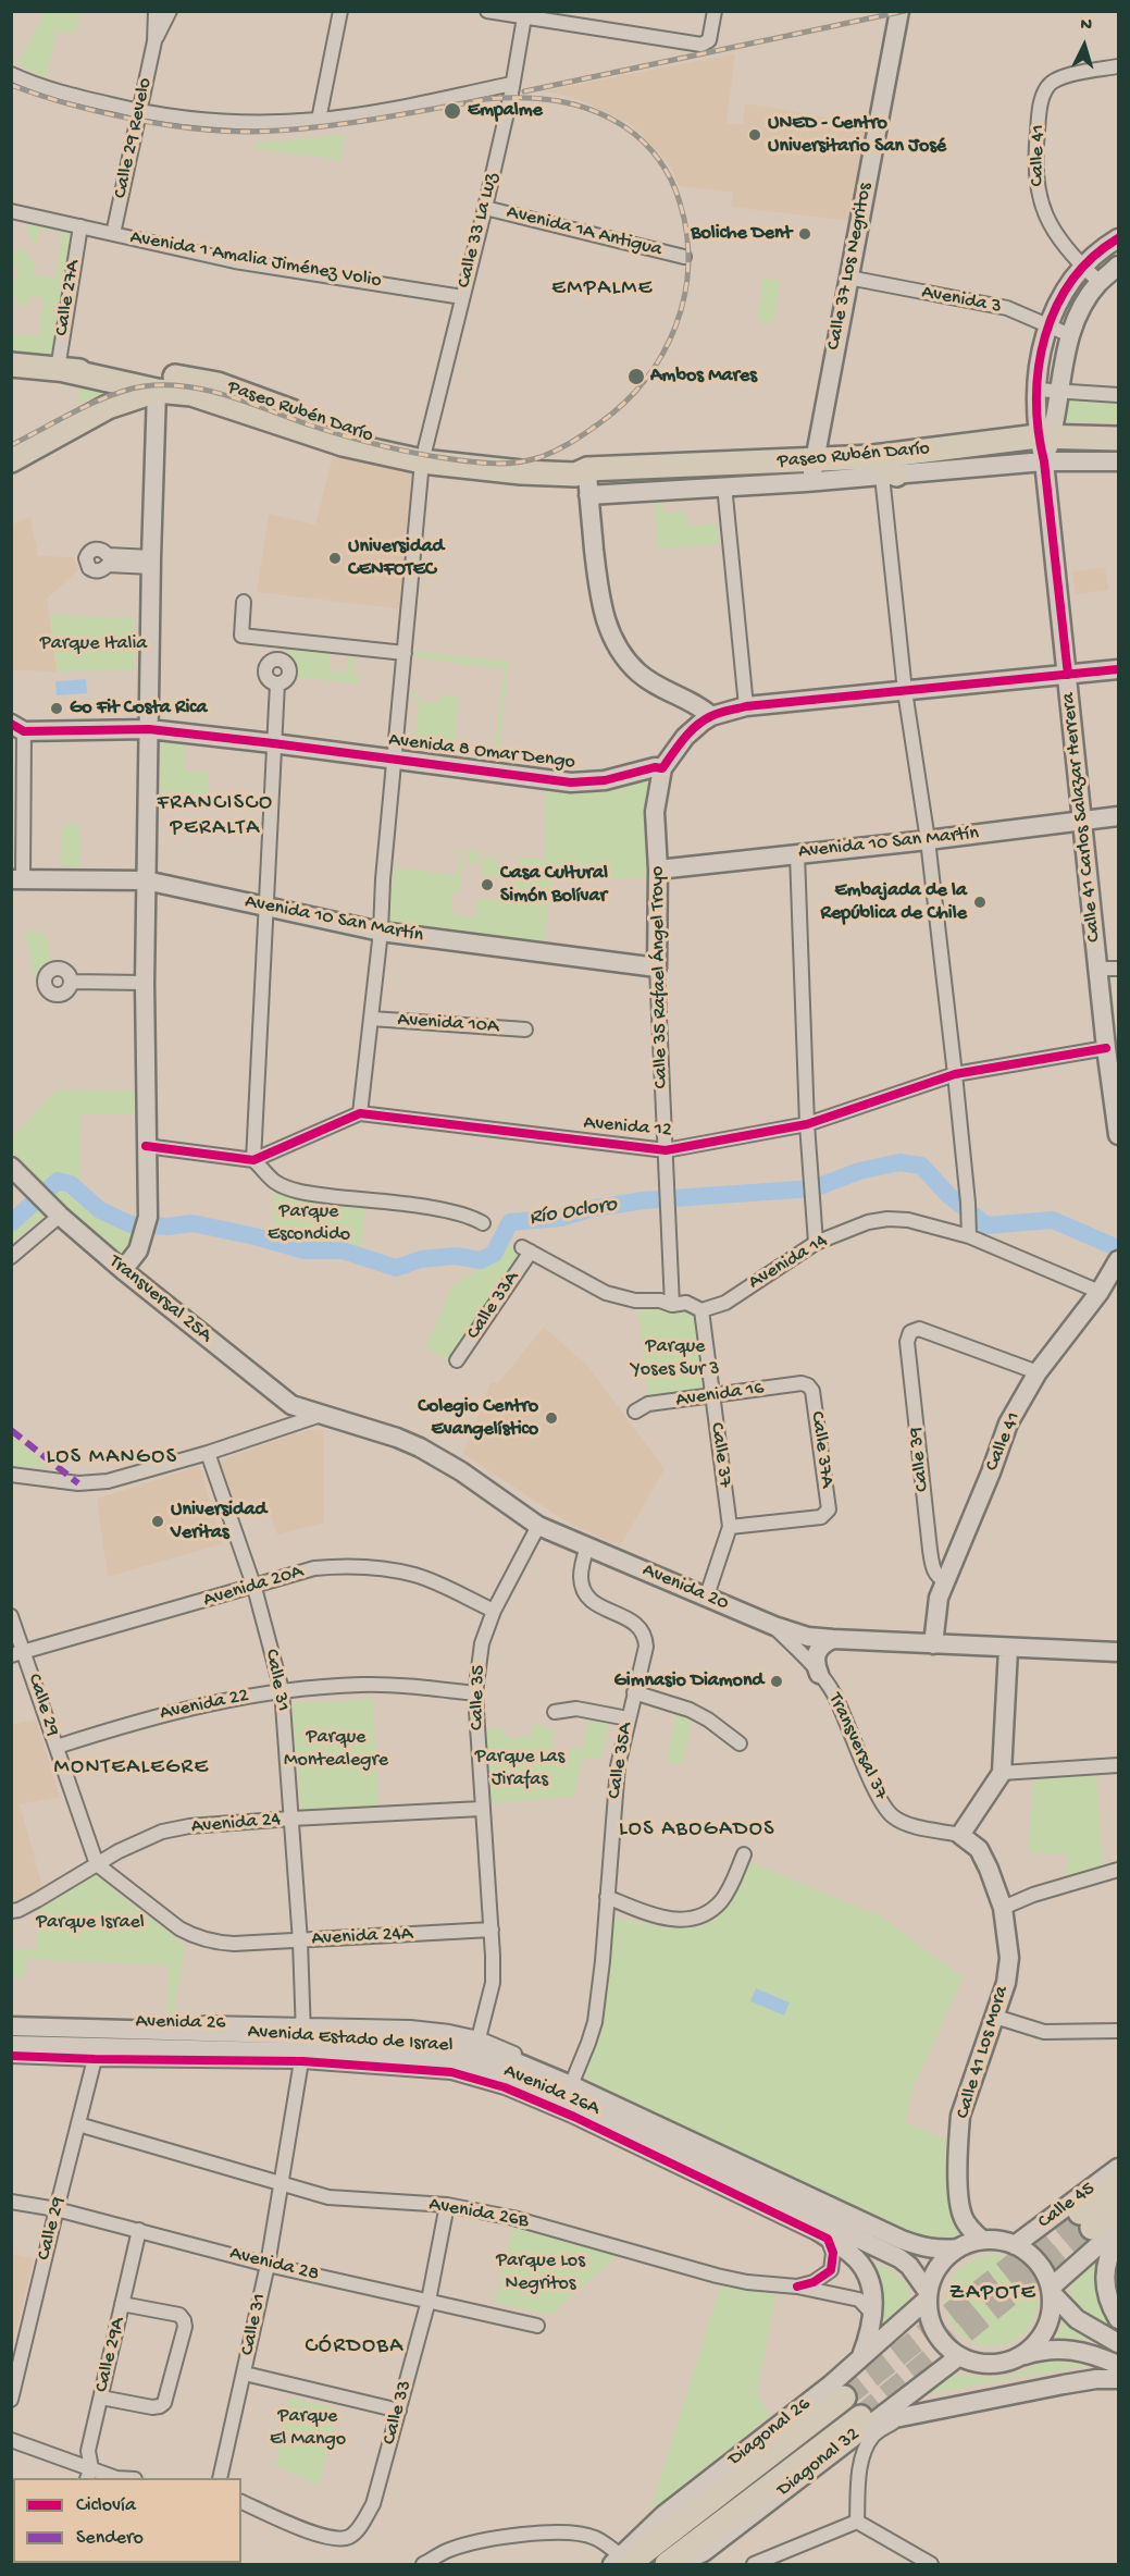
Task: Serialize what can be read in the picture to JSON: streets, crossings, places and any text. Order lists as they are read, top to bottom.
{
  "streets": {
    "highway": ["Paseo Rubén Darío"],
    "street": [
      "Calle 29 Revelo",
      "Calle 41",
      "Calle 33 La Luz",
      "Avenida 1A Antigua",
      "Avenida 1 Amalia Jiménez Volio",
      "Calle 37 Los Negritos",
      "Calle 27A",
      "Avenida 3",
      "Avenida 8 Omar Dengo",
      "Calle 41 Carlos Salazar Herrera",
      "Avenida 10 San Martín",
      "Calle 35 Rafael Ángel Troyo",
      "Avenida 10A",
      "Avenida 12",
      "Avenida 14",
      "Transversal 25A",
      "Calle 33A",
      "Avenida 16",
      "Calle 37A",
      "Calle 37",
      "Calle 39",
      "Avenida 20A",
      "Avenida 20",
      "Calle 31",
      "Calle 35",
      "Calle 29",
      "Avenida 22",
      "Transversal 37",
      "Calle 35A",
      "Avenida 24",
      "Avenida 24A",
      "Avenida 26",
      "Avenida Estado de Israel",
      "Calle 41 Los Mora",
      "Avenida 26A",
      "Calle 45",
      "Avenida 26B",
      "Avenida 28",
      "Calle 29A",
      "Calle 33",
      "Diagonal 26",
      "Diagonal 32"
    ]
  },
  "crossings": [
    ["Calle 29 Revelo", "Avenida 1 Amalia Jiménez Volio"],
    ["Calle 41", "Avenida 14"],
    ["Calle 41", "Calle 39"],
    ["Calle 41", "Avenida 20"],
    ["Calle 33 La Luz", "Avenida 1A Antigua"],
    ["Calle 33 La Luz", "Avenida 1 Amalia Jiménez Volio"],
    ["Calle 33 La Luz", "Paseo Rubén Darío"],
    ["Calle 33 La Luz", "Avenida 8 Omar Dengo"],
    ["Calle 33 La Luz", "Avenida 10 San Martín"],
    ["Calle 33 La Luz", "Avenida 10A"],
    ["Calle 33 La Luz", "Avenida 12"],
    ["Avenida 1 Amalia Jiménez Volio", "Calle 27A"],
    ["Calle 37 Los Negritos", "Avenida 3"],
    ["Calle 37 Los Negritos", "Paseo Rubén Darío"],
    ["Calle 27A", "Paseo Rubén Darío"],
    ["Avenida 8 Omar Dengo", "Calle 35 Rafael Ángel Troyo"],
    ["Calle 41 Carlos Salazar Herrera", "Avenida 10 San Martín"],
    ["Calle 41 Carlos Salazar Herrera", "Avenida 12"],
    ["Avenida 10 San Martín", "Calle 35 Rafael Ángel Troyo"],
    ["Calle 35 Rafael Ángel Troyo", "Avenida 12"],
    ["Calle 35 Rafael Ángel Troyo", "Calle 33A"],
    ["Avenida 14", "Calle 37"],
    ["Transversal 25A", "Avenida 20"],
    ["Avenida 16", "Calle 37A"],
    ["Avenida 16", "Calle 37"],
    ["Calle 37A", "Calle 37"],
    ["Calle 37", "Avenida 20"],
    ["Avenida 20A", "Calle 31"],
    ["Avenida 20A", "Calle 35"],
    ["Avenida 20A", "Calle 29"],
    ["Avenida 20", "Calle 35"],
    ["Avenida 20", "Transversal 37"],
    ["Avenida 20", "Calle 35A"],
    ["Calle 31", "Avenida 22"],
    ["Calle 31", "Avenida 24"],
    ["Calle 31", "Avenida 24A"],
    ["Calle 31", "Avenida 26"],
    ["Calle 31", "Avenida Estado de Israel"],
    ["Calle 31", "Avenida 26A"],
    ["Calle 31", "Avenida 26B"],
    ["Calle 31", "Avenida 28"],
    ["Calle 35", "Avenida 22"],
    ["Calle 35", "Avenida 24"],
    ["Calle 35", "Avenida 24A"],
    ["Calle 35", "Avenida 26"],
    ["Calle 29", "Avenida 22"],
    ["Calle 29", "Avenida 24"],
    ["Calle 29", "Avenida 24A"],
    ["Calle 29", "Avenida 26A"],
    ["Calle 29", "Avenida 26B"],
    ["Calle 29", "Avenida 28"],
    ["Transversal 37", "Calle 41 Los Mora"],
    ["Calle 35A", "Avenida 26"],
    ["Calle 35A", "Avenida Estado de Israel"],
    ["Avenida 24", "Avenida 24A"],
    ["Avenida 26", "Avenida Estado de Israel"],
    ["Avenida 26", "Avenida 26A"],
    ["Avenida Estado de Israel", "Calle 41 Los Mora"],
    ["Avenida Estado de Israel", "Avenida 26A"],
    ["Avenida Estado de Israel", "Calle 45"],
    ["Avenida Estado de Israel", "Diagonal 26"],
    ["Avenida Estado de Israel", "Diagonal 32"],
    ["Calle 41 Los Mora", "Calle 45"],
    ["Calle 41 Los Mora", "Diagonal 26"],
    ["Calle 41 Los Mora", "Diagonal 32"],
    ["Calle 45", "Diagonal 26"],
    ["Calle 45", "Diagonal 32"],
    ["Avenida 26B", "Calle 33"],
    ["Avenida 28", "Calle 29A"],
    ["Avenida 28", "Calle 33"],
    ["Diagonal 26", "Diagonal 32"]
  ],
  "districts": [
    "EMPALME",
    "FRANCISCO PERALTA",
    "LOS MANGOS",
    "MONTEALEGRE",
    "LOS ABOGADOS",
    "ZAPOTE",
    "CÓRDOBA"
  ],
  "water": ["Río Ocloro"],
  "parks": [
    "Parque Italia",
    "Parque Escondido",
    "Parque Yoses Sur 3",
    "Parque Montealegre",
    "Parque Las Jirafas",
    "Parque Israel",
    "Parque Los Negritos",
    "Parque El Mango"
  ],
  "places": [
    "Empalme",
    "UNED - Centro Universitario San José",
    "Boliche Dent",
    "Ambos Mares",
    "Universidad CENFOTEC",
    "Go Fit Costa Rica",
    "Casa Cultural Simón Bolívar",
    "Embajada de la República de Chile",
    "Colegio Centro Evangelístico",
    "Universidad Veritas",
    "Gimnasio Diamond"
  ],
  "legend": ["Ciclovía", "Sendero"],
  "north": "top"
}
